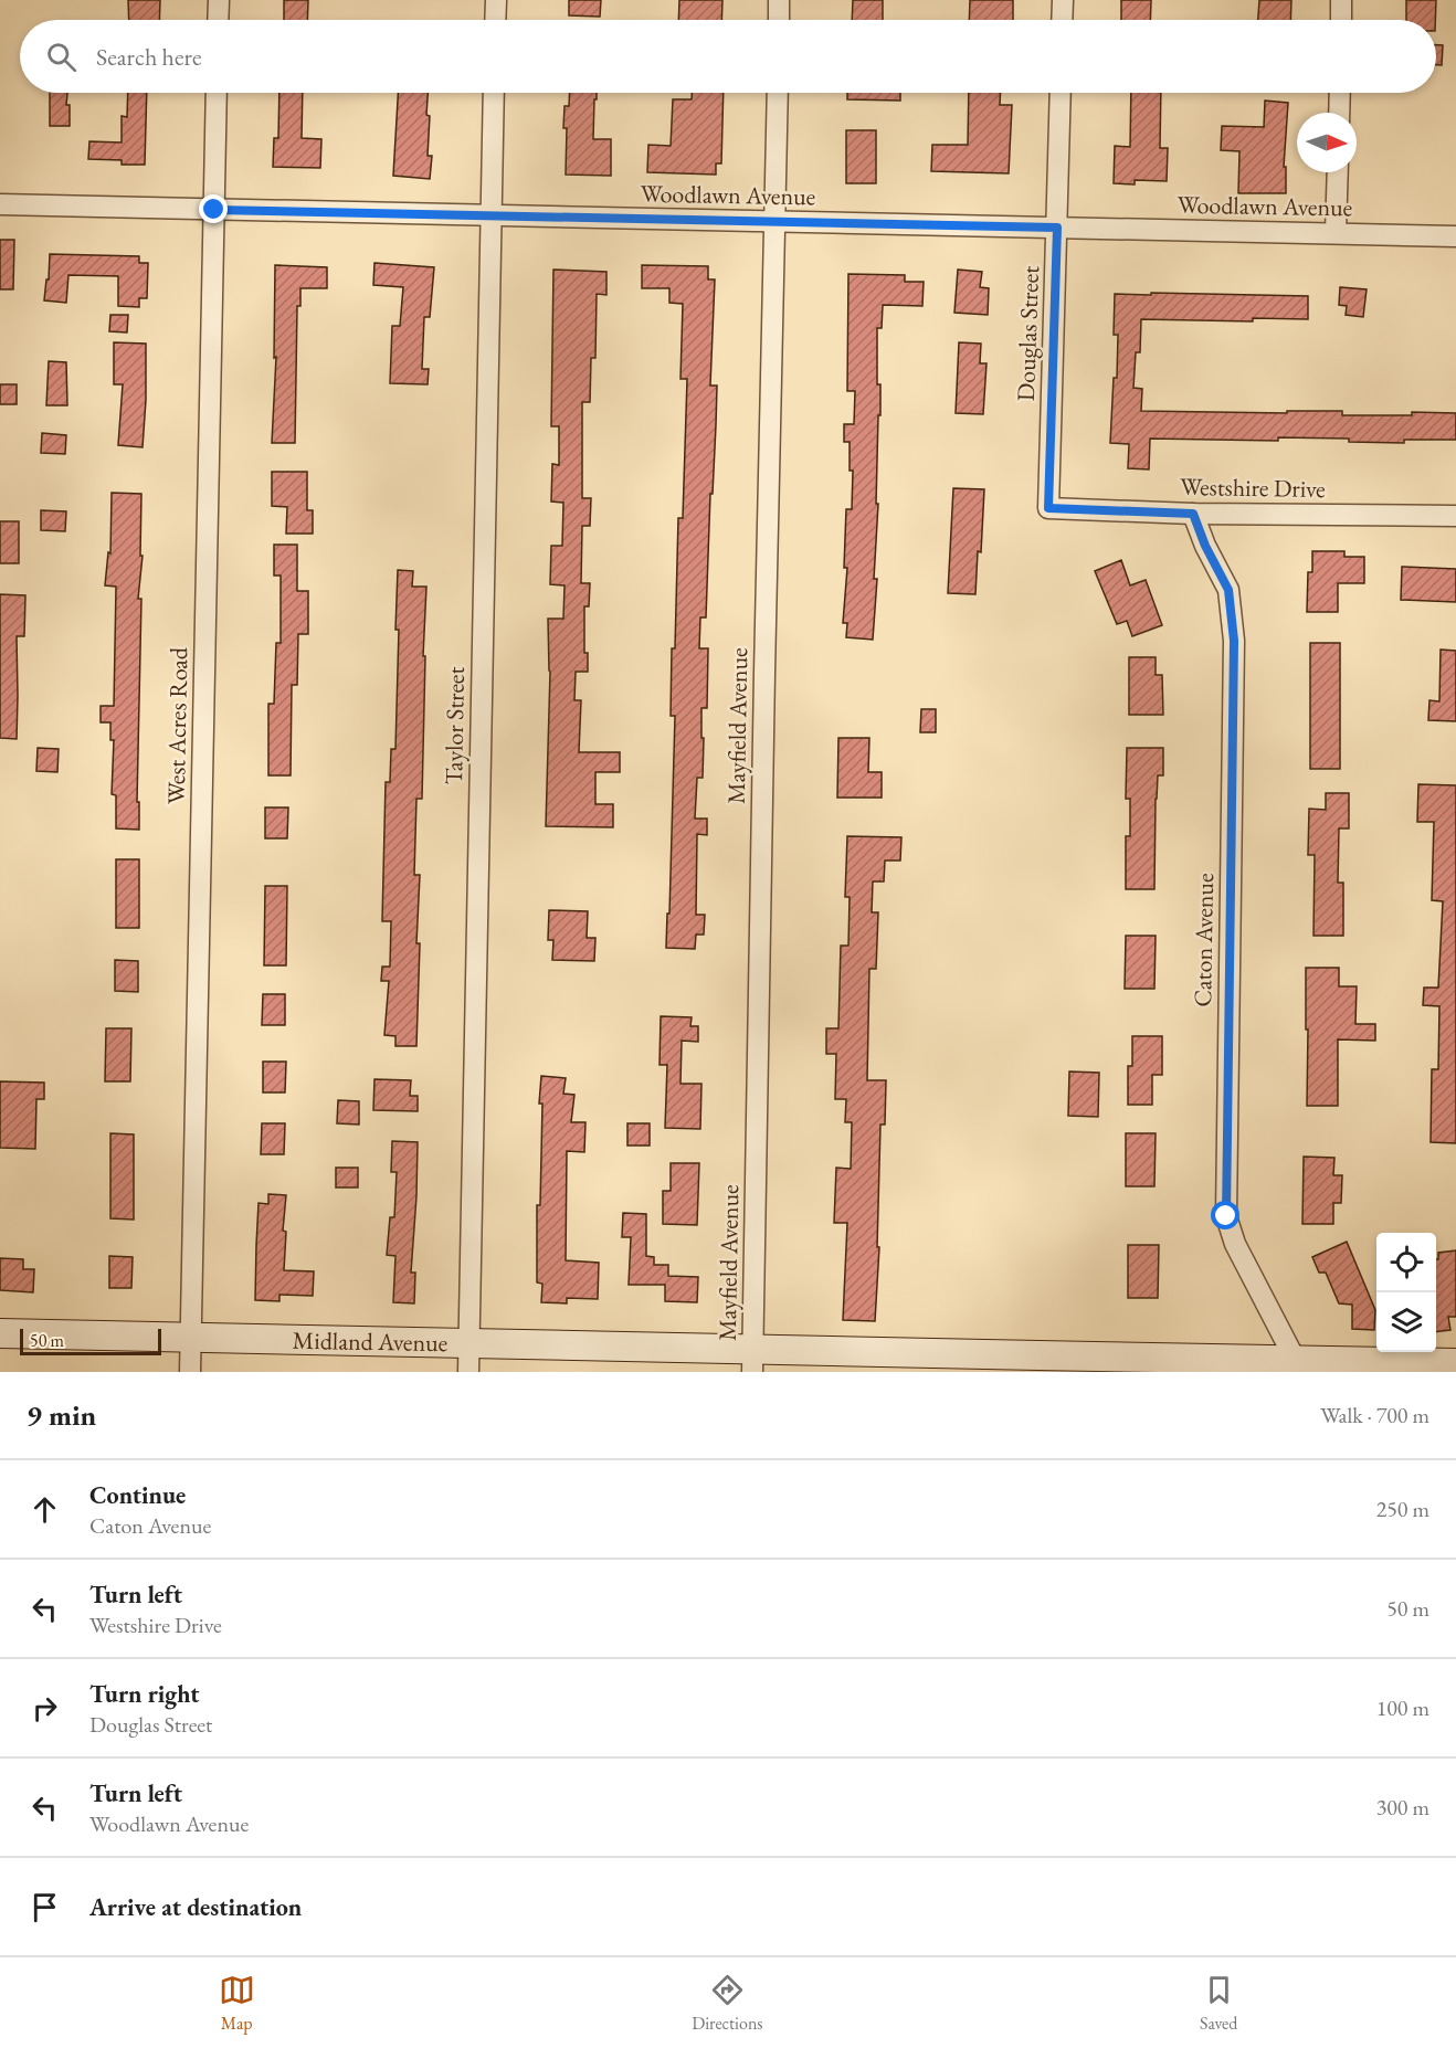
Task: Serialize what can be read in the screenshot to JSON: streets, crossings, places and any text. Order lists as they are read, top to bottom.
{
  "streets": {
    "main road": ["Midland Avenue"],
    "street": [
      "Woodlawn Avenue",
      "Douglas Street",
      "Westshire Drive",
      "West Acres Road",
      "Taylor Street",
      "Mayfield Avenue",
      "Caton Avenue"
    ]
  },
  "crossings": [
    ["Woodlawn Avenue", "Douglas Street"],
    ["Woodlawn Avenue", "West Acres Road"],
    ["Woodlawn Avenue", "Taylor Street"],
    ["Woodlawn Avenue", "Mayfield Avenue"],
    ["Douglas Street", "Westshire Drive"],
    ["Westshire Drive", "Caton Avenue"],
    ["West Acres Road", "Midland Avenue"],
    ["Taylor Street", "Midland Avenue"],
    ["Mayfield Avenue", "Midland Avenue"],
    ["Caton Avenue", "Midland Avenue"]
  ],
  "scale_bar": "50 m",
  "north": "right",
  "page": {
    "search": "Search here",
    "scale": "50 m",
    "heading": ["9 min", "Walk · 700 m"],
    "list": [
      ["Continue", "Caton Avenue", "250 m"],
      ["Turn left", "Westshire Drive", "50 m"],
      ["Turn right", "Douglas Street", "100 m"],
      ["Turn left", "Woodlawn Avenue", "300 m"],
      "Arrive at destination"
    ],
    "nav": ["Map", "Directions", "Saved"]
  }
}
